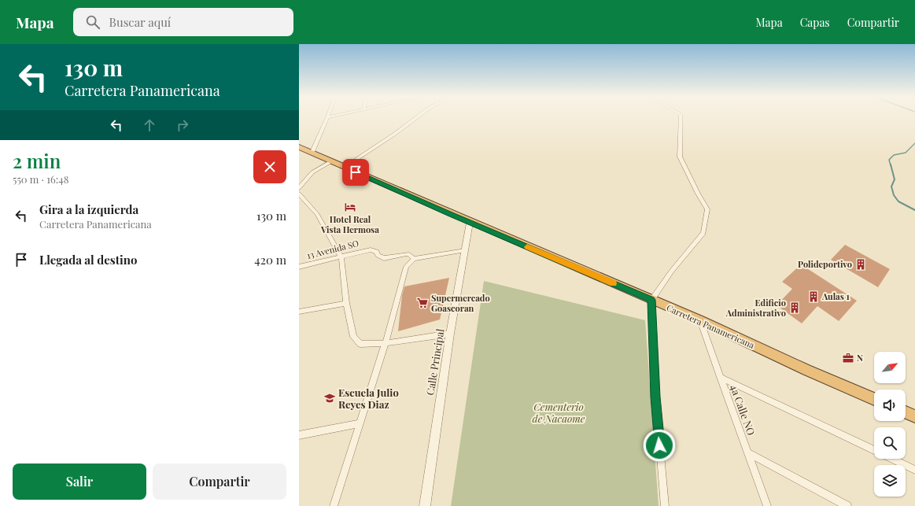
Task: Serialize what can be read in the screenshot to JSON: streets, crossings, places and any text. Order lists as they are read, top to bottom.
{
  "streets": {
    "highway": ["Carretera Panamericana"],
    "street": ["13 Avenida SO", "Calle Principal", "4a Calle NO"]
  },
  "crossings": [
    ["Carretera Panamericana", "Calle Principal"],
    ["Carretera Panamericana", "4a Calle NO"]
  ],
  "parks": ["Cementerio de Nacaome"],
  "places": {
    "hotel": ["Hotel Real Vista Hermosa"],
    "building": ["Polideportivo", "Aulas 1", "Edificio Administrativo"],
    "supermarket": ["Supermercado Goascoran"],
    "office": ["N"],
    "school or university": ["Escuela Julio Reyes Diaz"]
  },
  "north": "top right",
  "page": {
    "header": "Mapa",
    "search": "Buscar aquí",
    "nav": ["Mapa", "Capas", "Compartir"],
    "turn": ["130 m", "Carretera Panamericana"],
    "heading": ["2 min", "550 m · 16:48"],
    "list": [
      {
        "name": "Gira a la izquierda",
        "note": "Carretera Panamericana",
        "value": "130 m"
      },
      {
        "name": "Llegada al destino",
        "value": "420 m"
      }
    ],
    "buttons": ["Salir", "Compartir"]
  }
}
